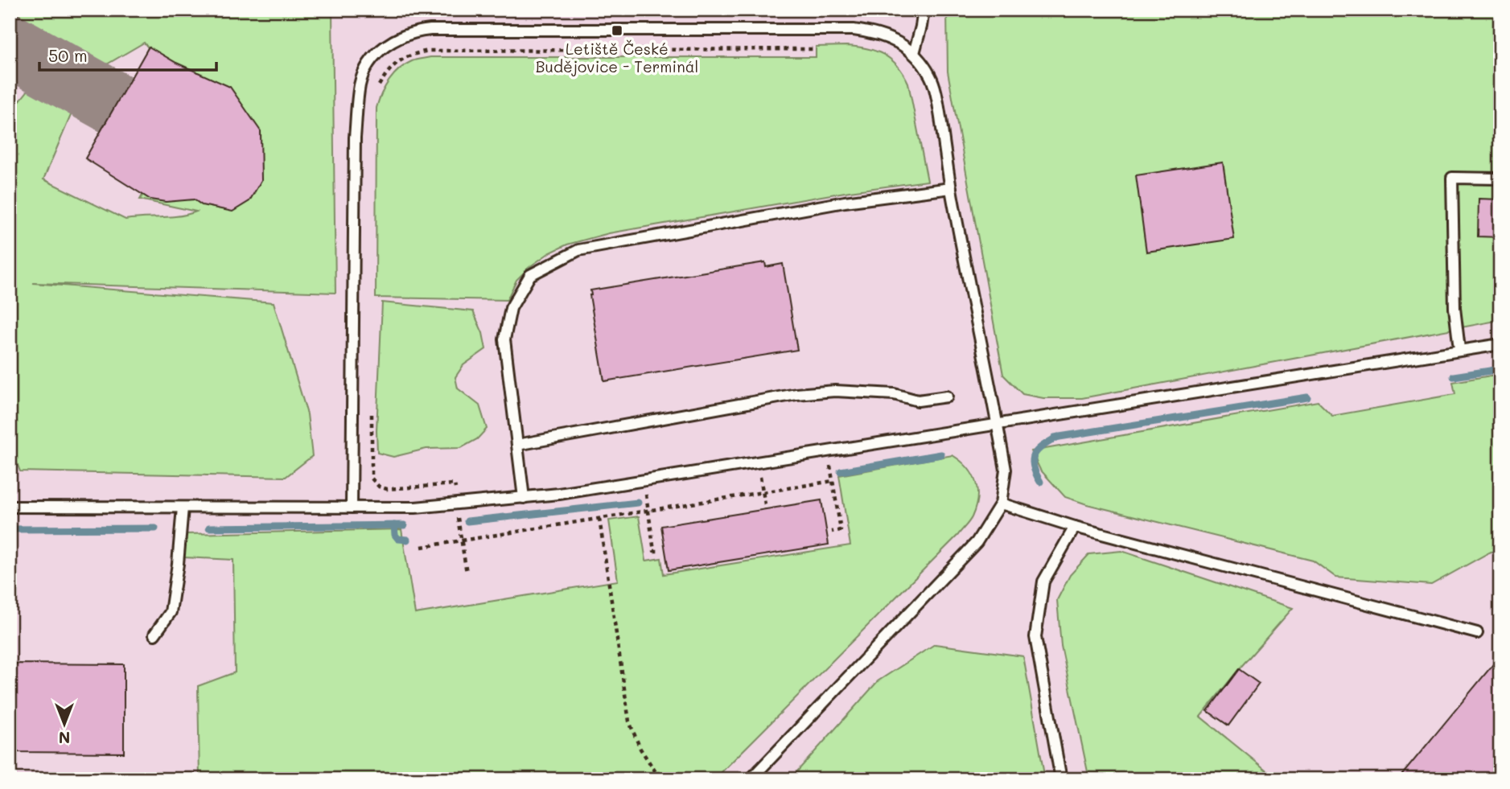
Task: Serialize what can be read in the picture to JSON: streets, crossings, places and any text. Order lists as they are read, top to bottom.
{
  "places": {
    "transit": ["Letiště České Budějovice - Terminál"]
  },
  "scale_bar": "50 m",
  "north": "bottom"
}
